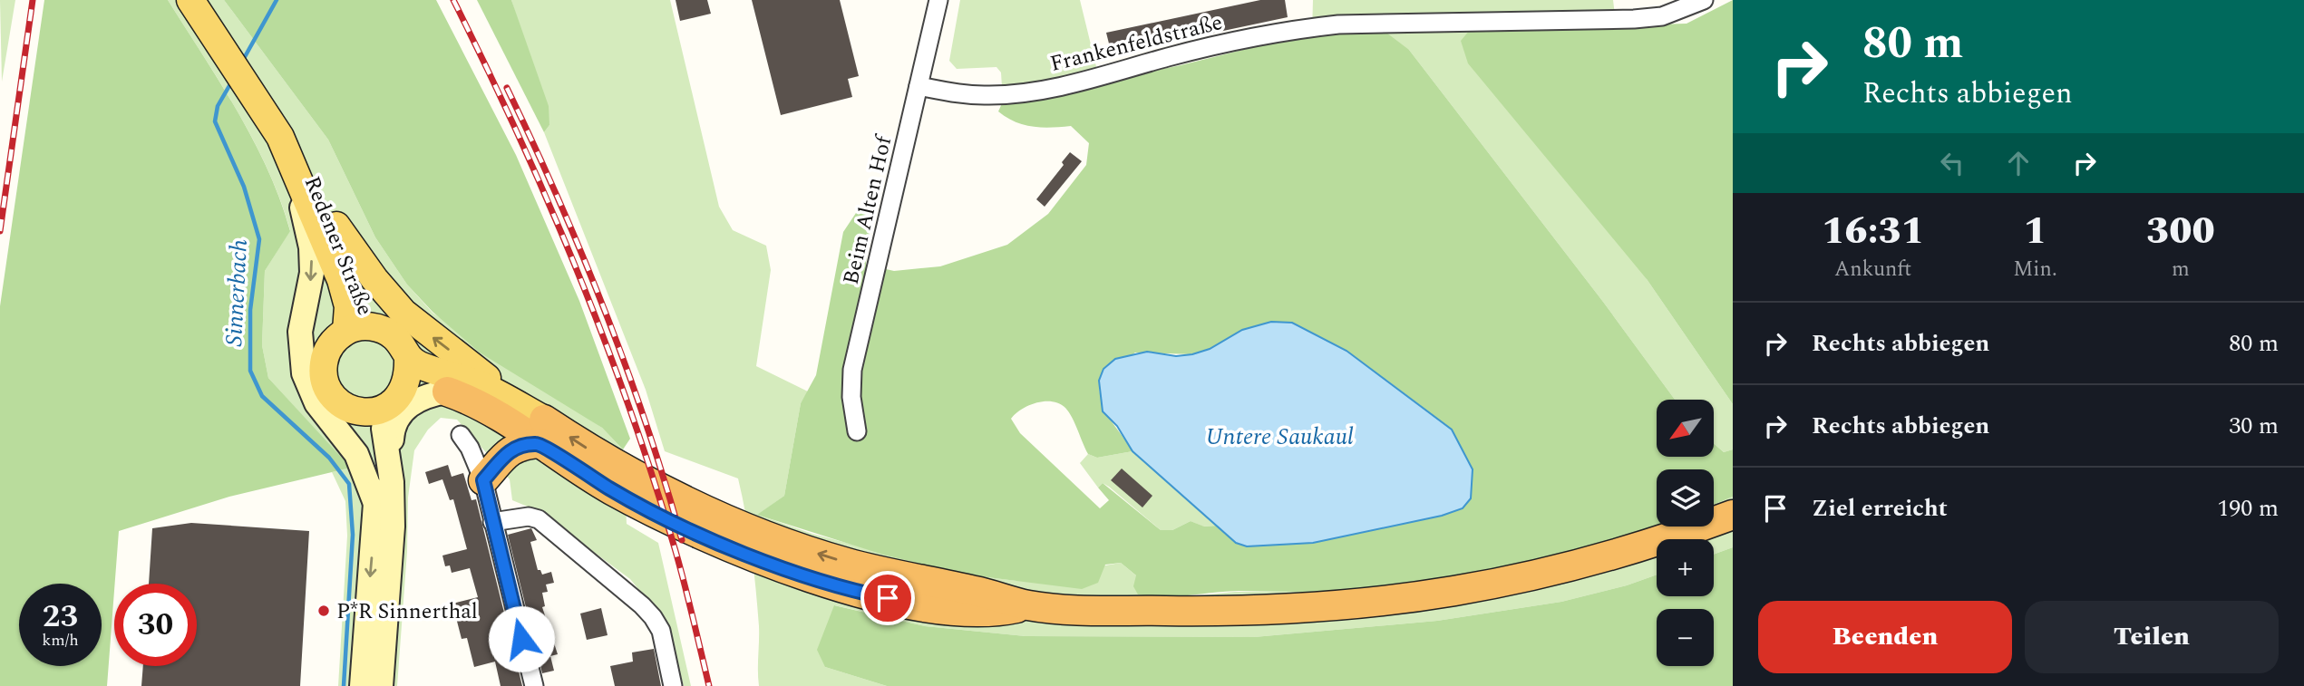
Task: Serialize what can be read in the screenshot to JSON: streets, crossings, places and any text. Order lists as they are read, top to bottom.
{
  "streets": {
    "main road": ["Redener Straße"],
    "street": ["Frankenfeldstraße", "Beim Alten Hof"]
  },
  "crossings": [
    ["Frankenfeldstraße", "Beim Alten Hof"]
  ],
  "water": ["Sinnerbach", "Untere Saukaul"],
  "places": ["P*R Sinnerthal"],
  "north": "bottom left",
  "page": {
    "turn": ["80 m", "Rechts abbiegen"],
    "eta": [
      "16:31",
      "Ankunft",
      "1",
      "Min.",
      "300",
      "m"
    ],
    "list": [
      {
        "name": "Rechts abbiegen",
        "value": "80 m"
      },
      {
        "name": "Rechts abbiegen",
        "value": "30 m"
      },
      {
        "name": "Ziel erreicht",
        "value": "190 m"
      }
    ],
    "map_buttons": ["+", "−"],
    "speed": "23 km/h",
    "limit": "30",
    "buttons": ["Beenden", "Teilen"]
  }
}
